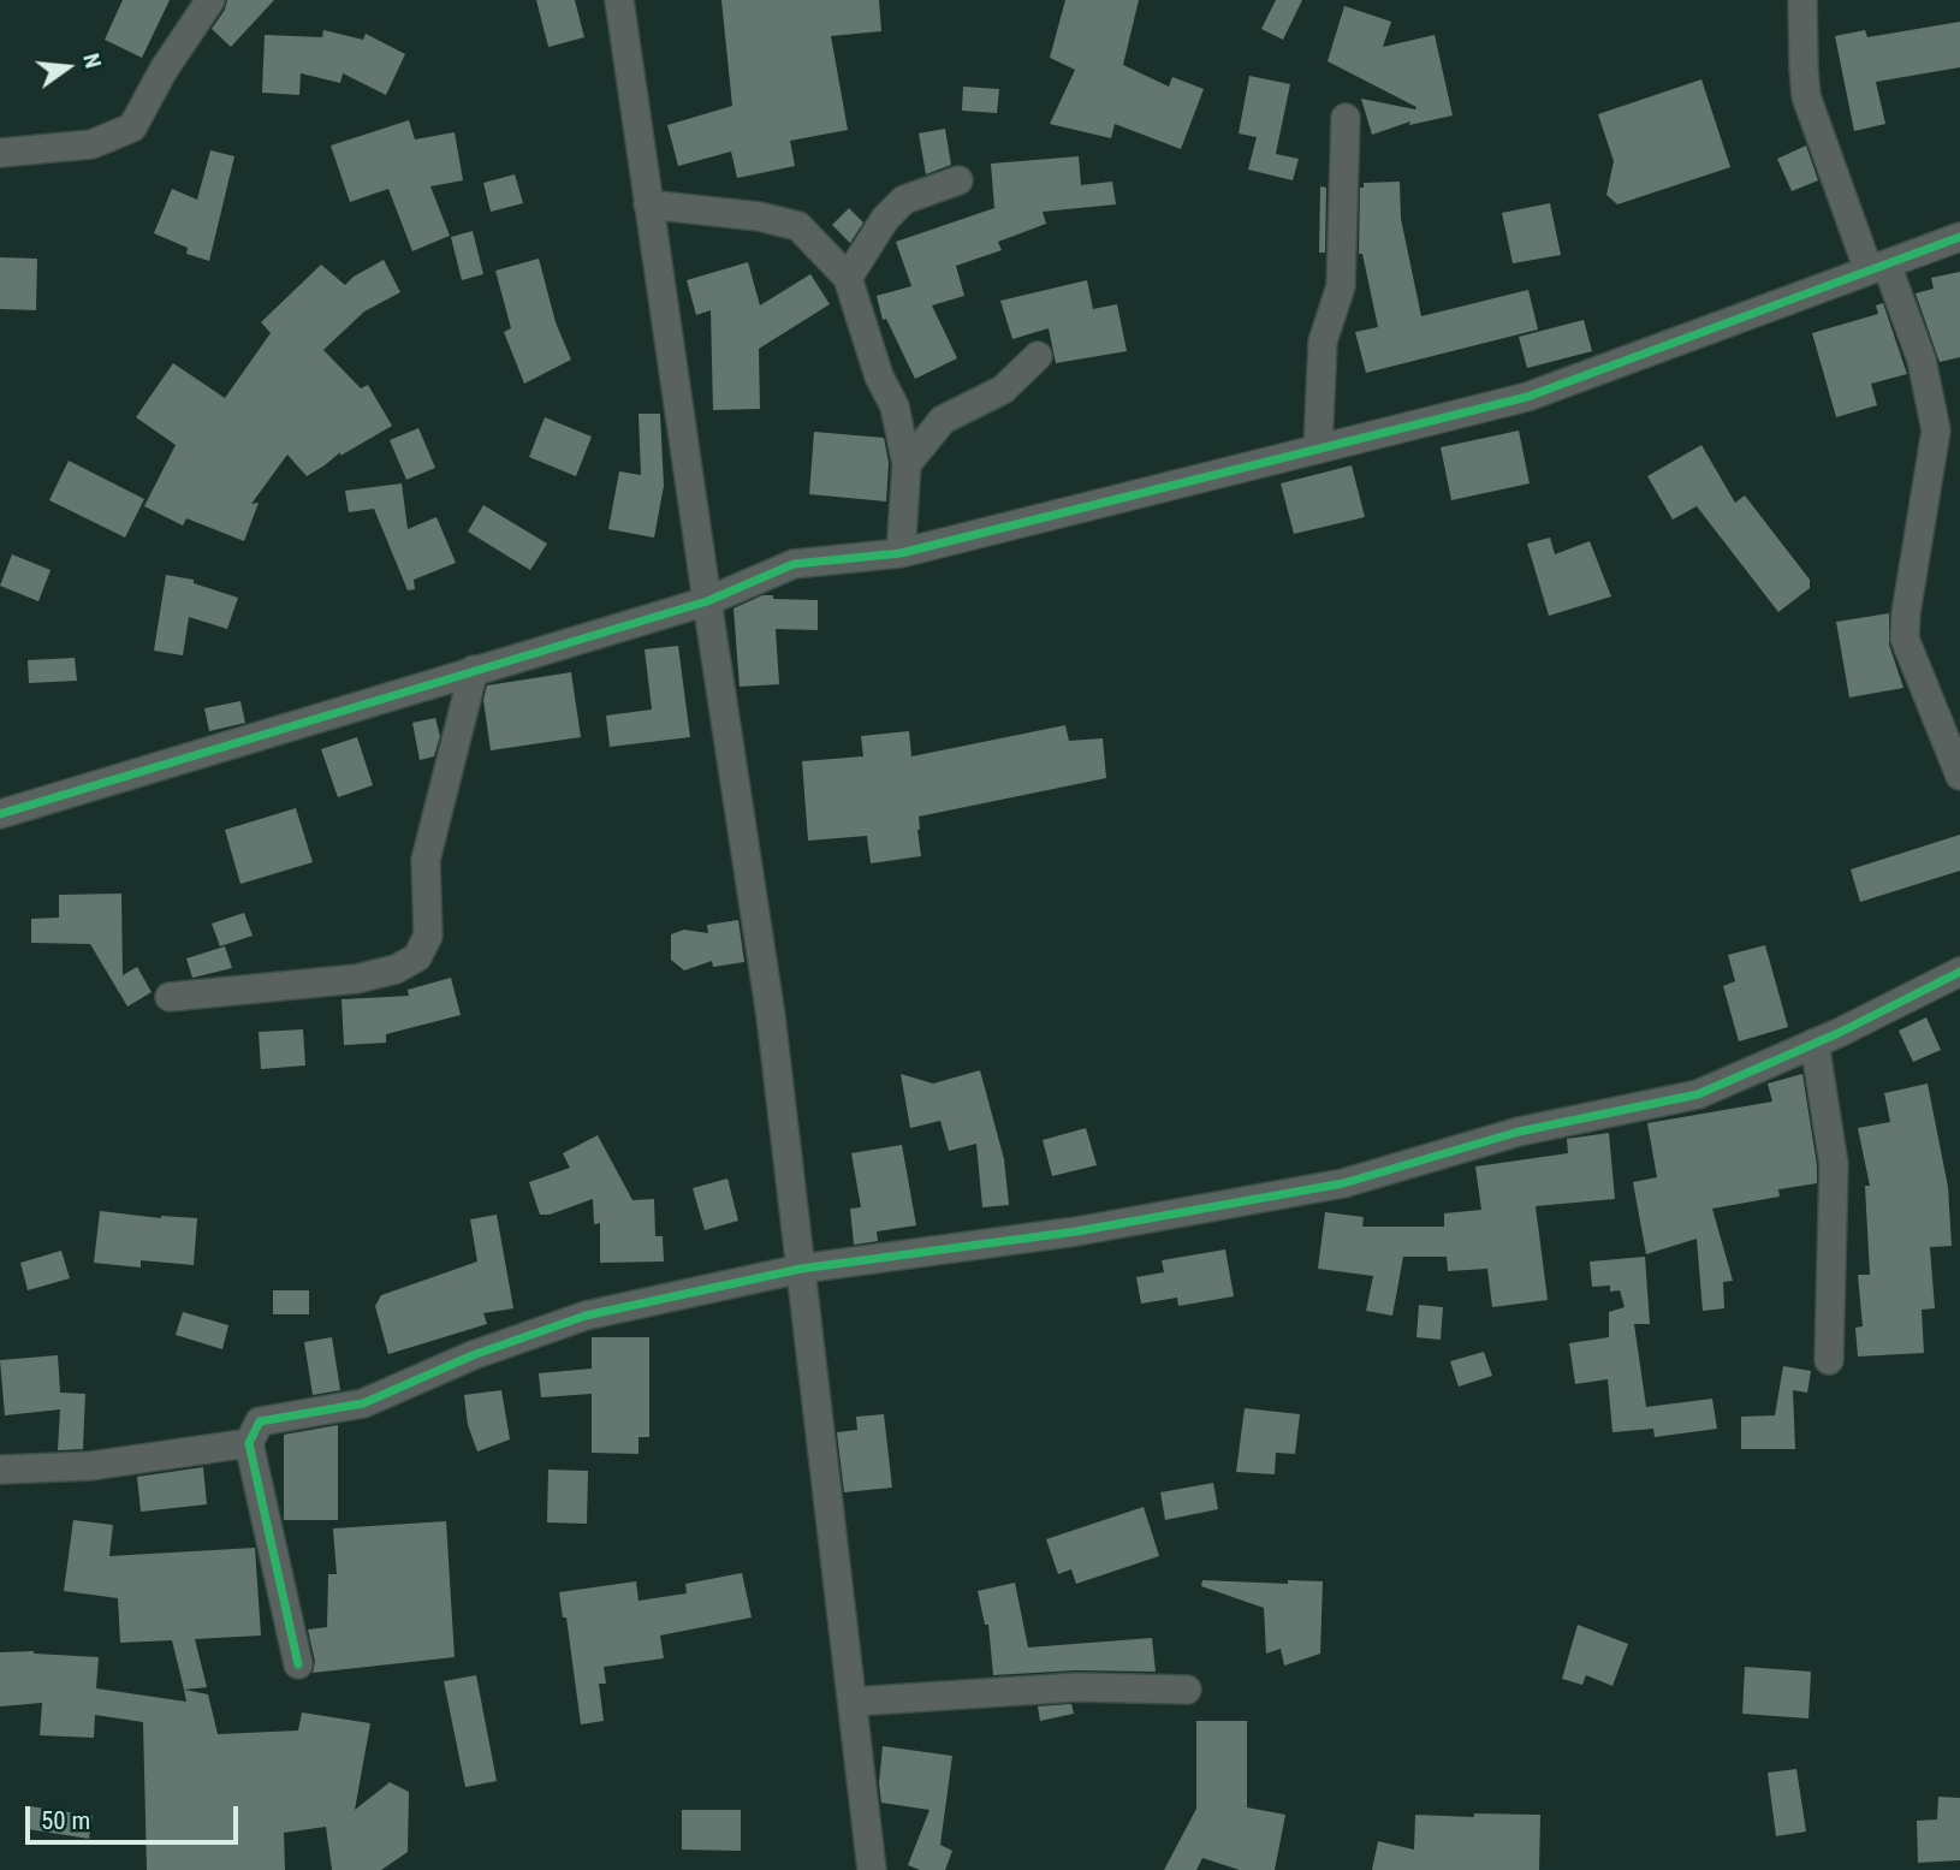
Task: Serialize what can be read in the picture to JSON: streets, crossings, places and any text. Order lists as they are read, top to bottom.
{
  "scale_bar": "50 m",
  "north": "right"
}
